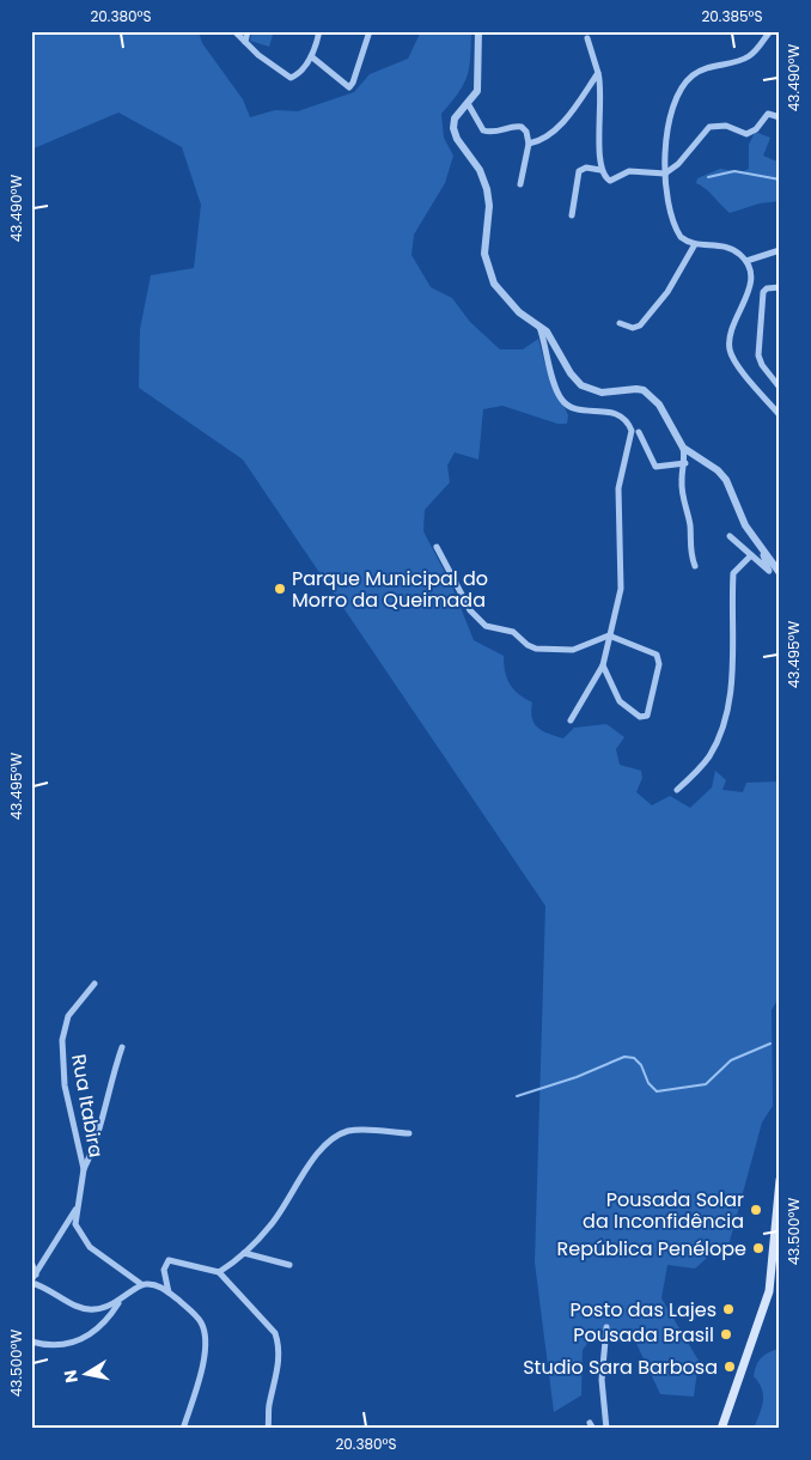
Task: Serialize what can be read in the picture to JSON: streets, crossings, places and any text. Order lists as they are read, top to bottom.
{
  "streets": {
    "street": ["Rua Itabira"]
  },
  "places": [
    "Parque Municipal do Morro da Queimada",
    "Pousada Solar da Inconfidência",
    "República Penélope",
    "Posto das Lajes",
    "Pousada Brasil",
    "Studio Sara Barbosa"
  ],
  "north": "left",
  "coordinates": [
    "20.380°S",
    "20.385°S",
    "43.490°W",
    "43.495°W",
    "43.500°W"
  ]
}
